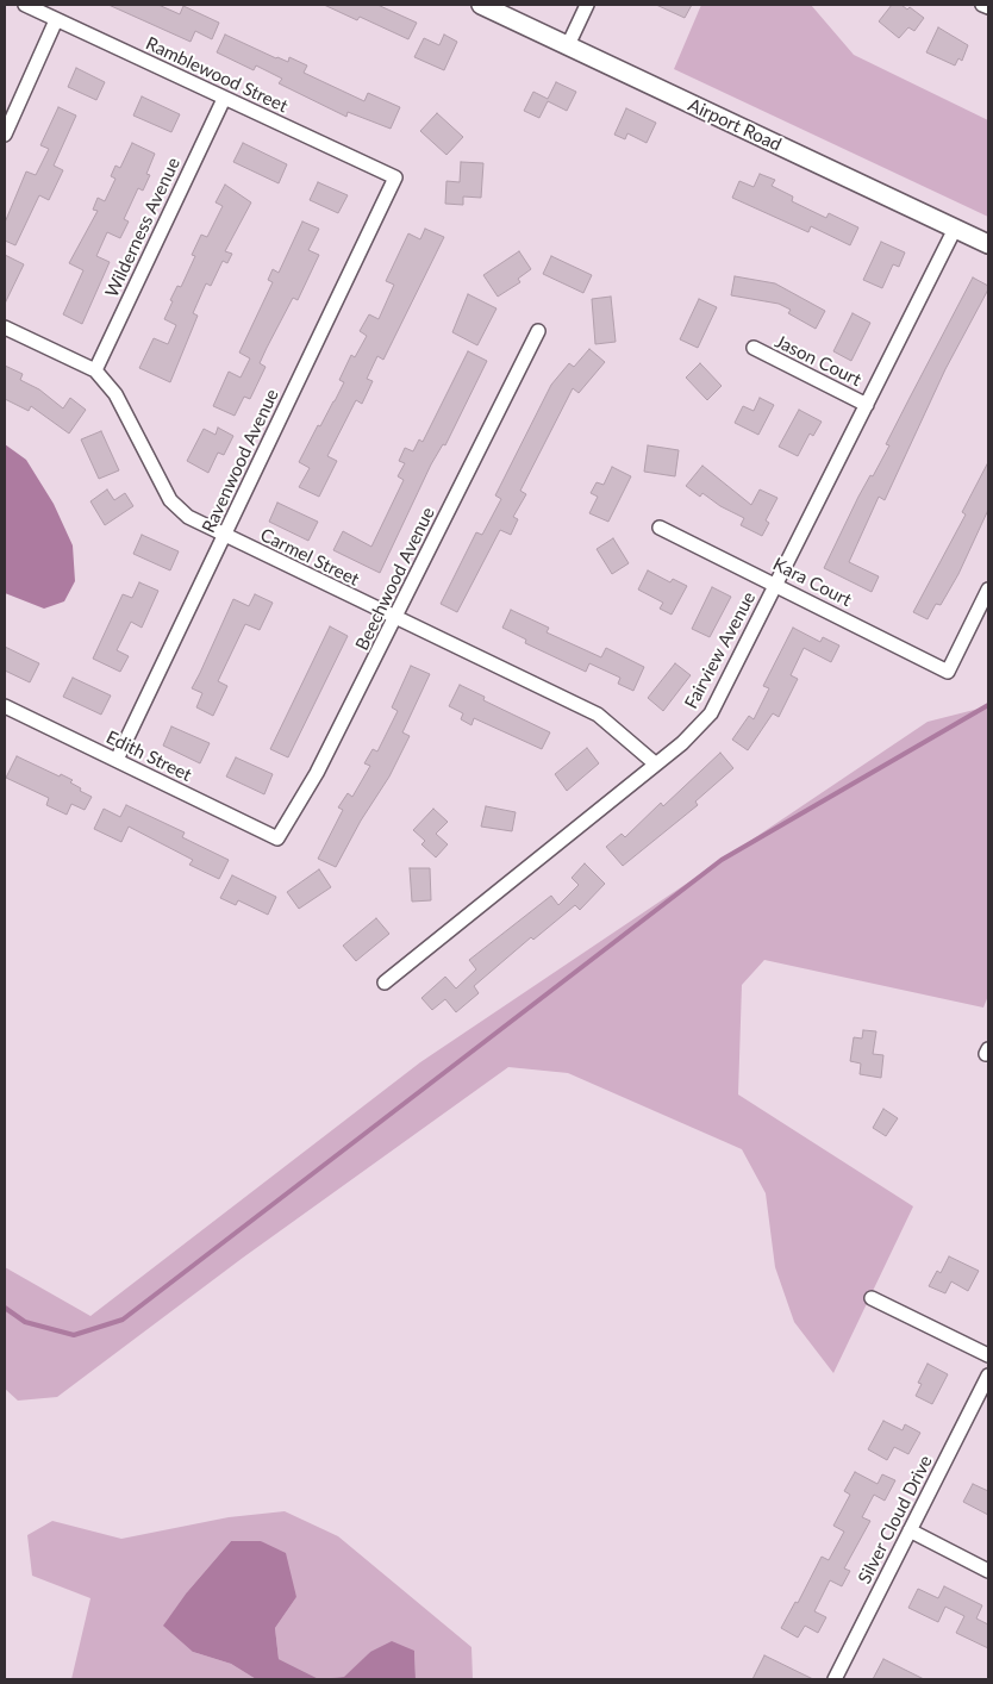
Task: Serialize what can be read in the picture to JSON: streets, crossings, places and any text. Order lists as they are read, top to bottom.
{
  "streets": {
    "main road": ["Airport Road"],
    "street": [
      "Ramblewood Street",
      "Wilderness Avenue",
      "Jason Court",
      "Ravenwood Avenue",
      "Carmel Street",
      "Beechwood Avenue",
      "Kara Court",
      "Fairview Avenue",
      "Edith Street",
      "Silver Cloud Drive"
    ]
  },
  "crossings": [
    ["Ramblewood Street", "Wilderness Avenue"],
    ["Ramblewood Street", "Ravenwood Avenue"],
    ["Airport Road", "Fairview Avenue"],
    ["Wilderness Avenue", "Carmel Street"],
    ["Jason Court", "Fairview Avenue"],
    ["Ravenwood Avenue", "Carmel Street"],
    ["Ravenwood Avenue", "Edith Street"],
    ["Carmel Street", "Beechwood Avenue"],
    ["Carmel Street", "Fairview Avenue"],
    ["Beechwood Avenue", "Edith Street"],
    ["Kara Court", "Fairview Avenue"]
  ]
}
